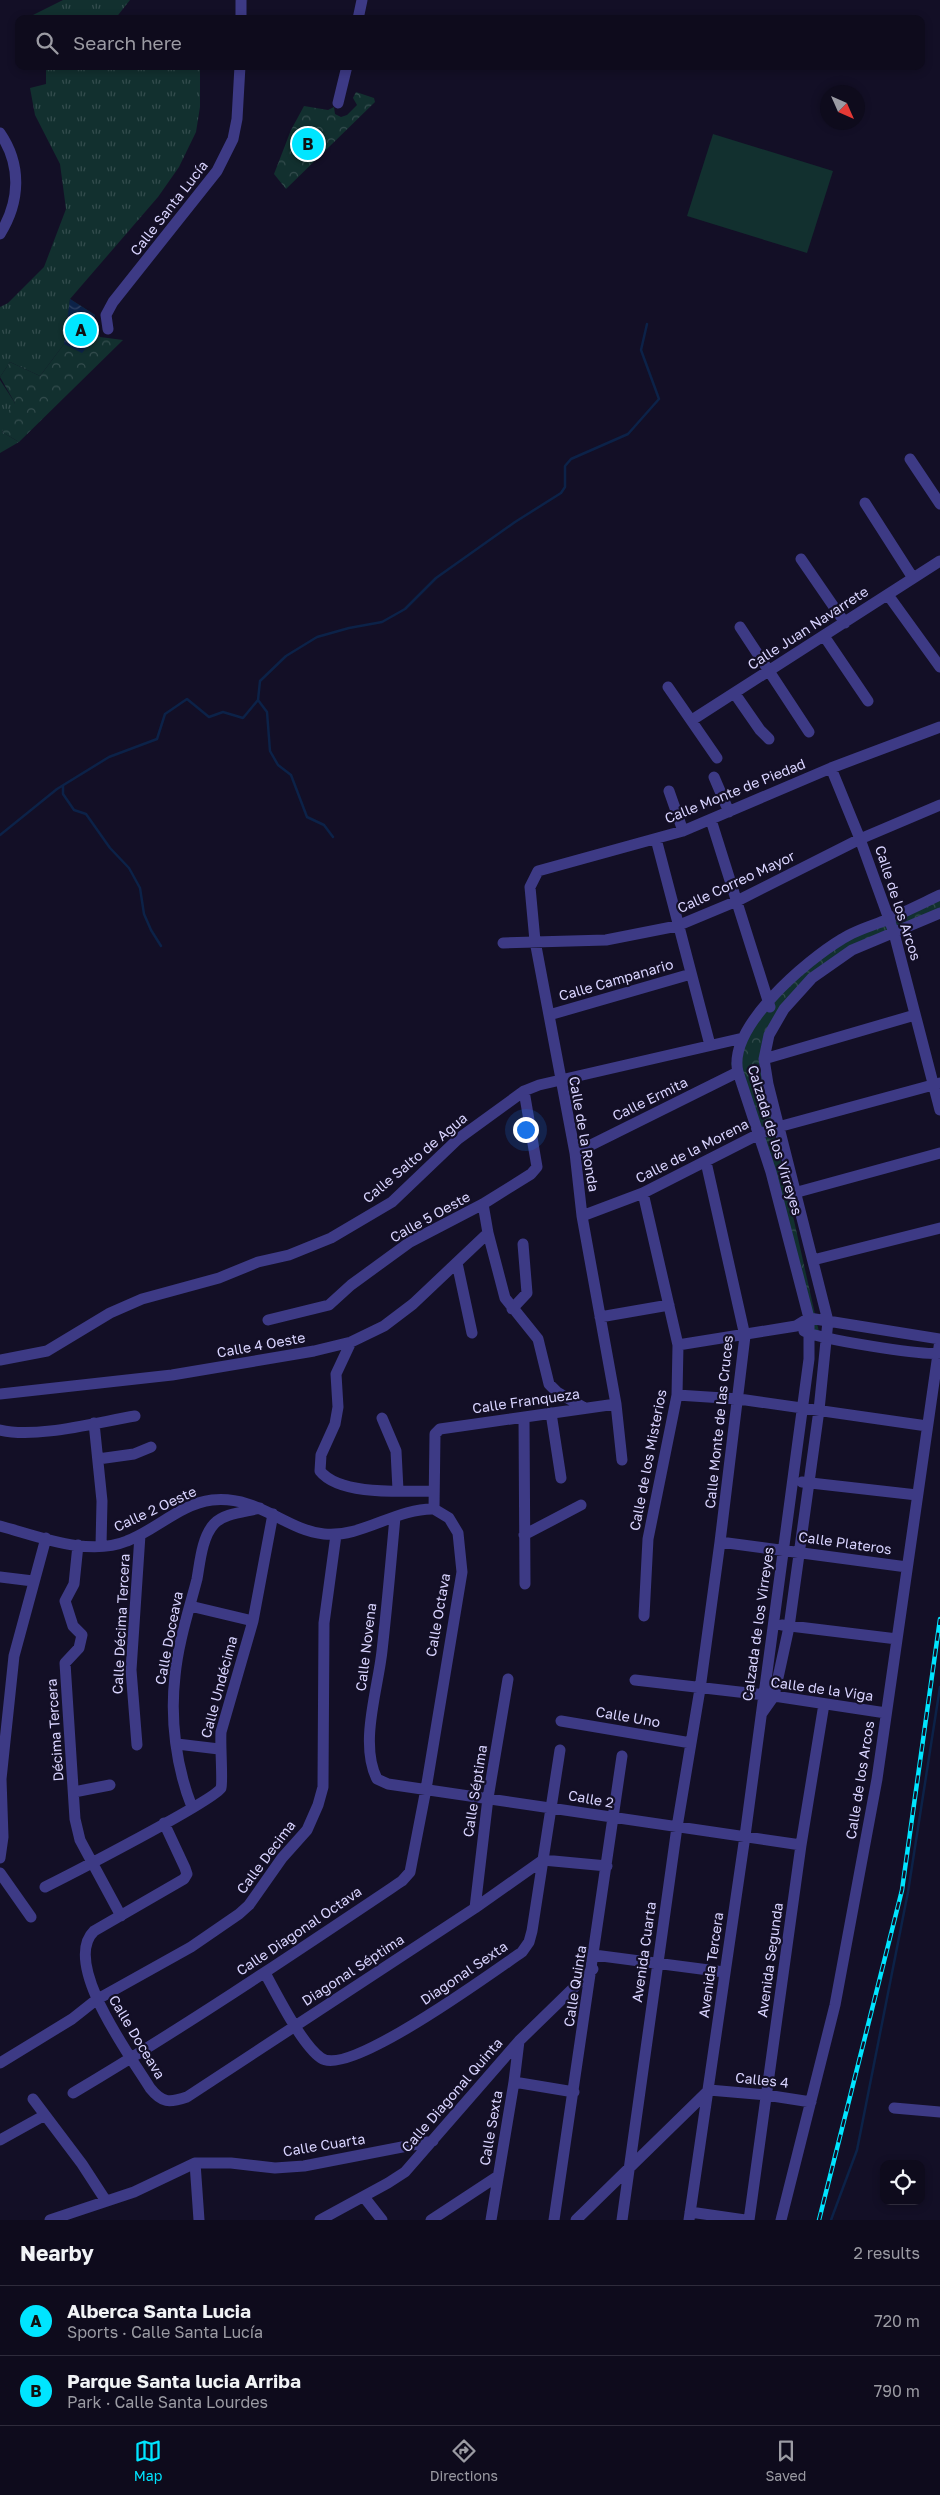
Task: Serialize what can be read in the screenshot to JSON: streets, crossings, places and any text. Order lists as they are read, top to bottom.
{
  "streets": {
    "street": [
      "Calle Santa Lucía",
      "Calle Juan Navarrete",
      "Calle Monte de Piedad",
      "Calle Correo Mayor",
      "Calle de los Arcos",
      "Calle Campanario",
      "Calle Ermita",
      "Calle de la Ronda",
      "Calzada de los Virreyes",
      "Calle de la Morena",
      "Calle Salto de Agua",
      "Calle 5 Oeste",
      "Calle 4 Oeste",
      "Calle Franqueza",
      "Calle Monte de las Cruces",
      "Calle de los Misterios",
      "Calle 2 Oeste",
      "Calle Plateros",
      "Calle Octava",
      "Calle Décima Tercera",
      "Calle Doceava",
      "Calle Novena",
      "Calle Undécima",
      "Calle de la Viga",
      "Calle Uno",
      "Décima Tercera",
      "Calle Séptima",
      "Calle 2",
      "Calle Decima",
      "Calle Diagonal Octava",
      "Avenida Cuarta",
      "Avenida Segunda",
      "Avenida Tercera",
      "Diagonal Séptima",
      "Diagonal Sexta",
      "Calle Quinta",
      "Calles 4",
      "Calle Diagonal Quinta",
      "Calle Sexta",
      "Calle Cuarta"
    ]
  },
  "crossings": [
    ["Calle Monte de Piedad", "Calle de los Arcos"],
    ["Calle Monte de Piedad", "Calle de la Ronda"],
    ["Calle Correo Mayor", "Calle de los Arcos"],
    ["Calle Correo Mayor", "Calle de la Ronda"],
    ["Calle de los Arcos", "Calzada de los Virreyes"],
    ["Calle de los Arcos", "Calle de la Morena"],
    ["Calle de los Arcos", "Calle Plateros"],
    ["Calle de los Arcos", "Calle de la Viga"],
    ["Calle de los Arcos", "Calles 4"],
    ["Calle Campanario", "Calle de la Ronda"],
    ["Calle Ermita", "Calle de la Ronda"],
    ["Calle Ermita", "Calzada de los Virreyes"],
    ["Calle de la Ronda", "Calle de la Morena"],
    ["Calle de la Ronda", "Calle Salto de Agua"],
    ["Calle de la Ronda", "Calle Franqueza"],
    ["Calzada de los Virreyes", "Calle de la Morena"],
    ["Calzada de los Virreyes", "Calle Salto de Agua"],
    ["Calzada de los Virreyes", "Calle Plateros"],
    ["Calzada de los Virreyes", "Calle de la Viga"],
    ["Calzada de los Virreyes", "Avenida Tercera"],
    ["Calle de la Morena", "Calle Monte de las Cruces"],
    ["Calle de la Morena", "Calle de los Misterios"],
    ["Calle Salto de Agua", "Calle 5 Oeste"],
    ["Calle Monte de las Cruces", "Calle Plateros"],
    ["Calle Monte de las Cruces", "Calle de la Viga"],
    ["Calle Monte de las Cruces", "Avenida Cuarta"],
    ["Calle 2 Oeste", "Calle Octava"],
    ["Calle 2 Oeste", "Calle Décima Tercera"],
    ["Calle 2 Oeste", "Calle Doceava"],
    ["Calle 2 Oeste", "Calle Novena"],
    ["Calle 2 Oeste", "Calle Undécima"],
    ["Calle 2 Oeste", "Décima Tercera"],
    ["Calle 2 Oeste", "Calle Decima"],
    ["Calle Octava", "Calle 2"],
    ["Calle Octava", "Calle Diagonal Octava"],
    ["Calle Doceava", "Calle Undécima"],
    ["Calle Doceava", "Décima Tercera"],
    ["Calle Doceava", "Calle Decima"],
    ["Calle Doceava", "Calle Diagonal Octava"],
    ["Calle Doceava", "Diagonal Séptima"],
    ["Calle Novena", "Calle 2"],
    ["Calle Undécima", "Décima Tercera"],
    ["Calle de la Viga", "Avenida Cuarta"],
    ["Calle de la Viga", "Avenida Segunda"],
    ["Calle Uno", "Avenida Cuarta"],
    ["Calle Séptima", "Calle 2"],
    ["Calle Séptima", "Diagonal Séptima"],
    ["Calle 2", "Calle Diagonal Octava"],
    ["Calle 2", "Avenida Cuarta"],
    ["Calle 2", "Avenida Segunda"],
    ["Calle 2", "Avenida Tercera"],
    ["Calle 2", "Diagonal Sexta"],
    ["Calle 2", "Calle Quinta"],
    ["Avenida Segunda", "Calles 4"],
    ["Avenida Tercera", "Calles 4"],
    ["Diagonal Séptima", "Diagonal Sexta"],
    ["Calle Quinta", "Calle Diagonal Quinta"],
    ["Calle Diagonal Quinta", "Calle Sexta"],
    ["Calle Diagonal Quinta", "Calle Cuarta"]
  ],
  "north": "bottom right",
  "page": {
    "search": "Search here",
    "pins": ["B", "A"],
    "heading": ["Nearby", "2 results"],
    "list": [
      {
        "mark": "A",
        "name": "Alberca Santa Lucia",
        "note": "Sports · Calle Santa Lucía",
        "value": "720 m"
      },
      {
        "mark": "B",
        "name": "Parque Santa lucia Arriba",
        "note": "Park · Calle Santa Lourdes",
        "value": "790 m"
      }
    ],
    "nav": ["Map", "Directions", "Saved"]
  }
}
